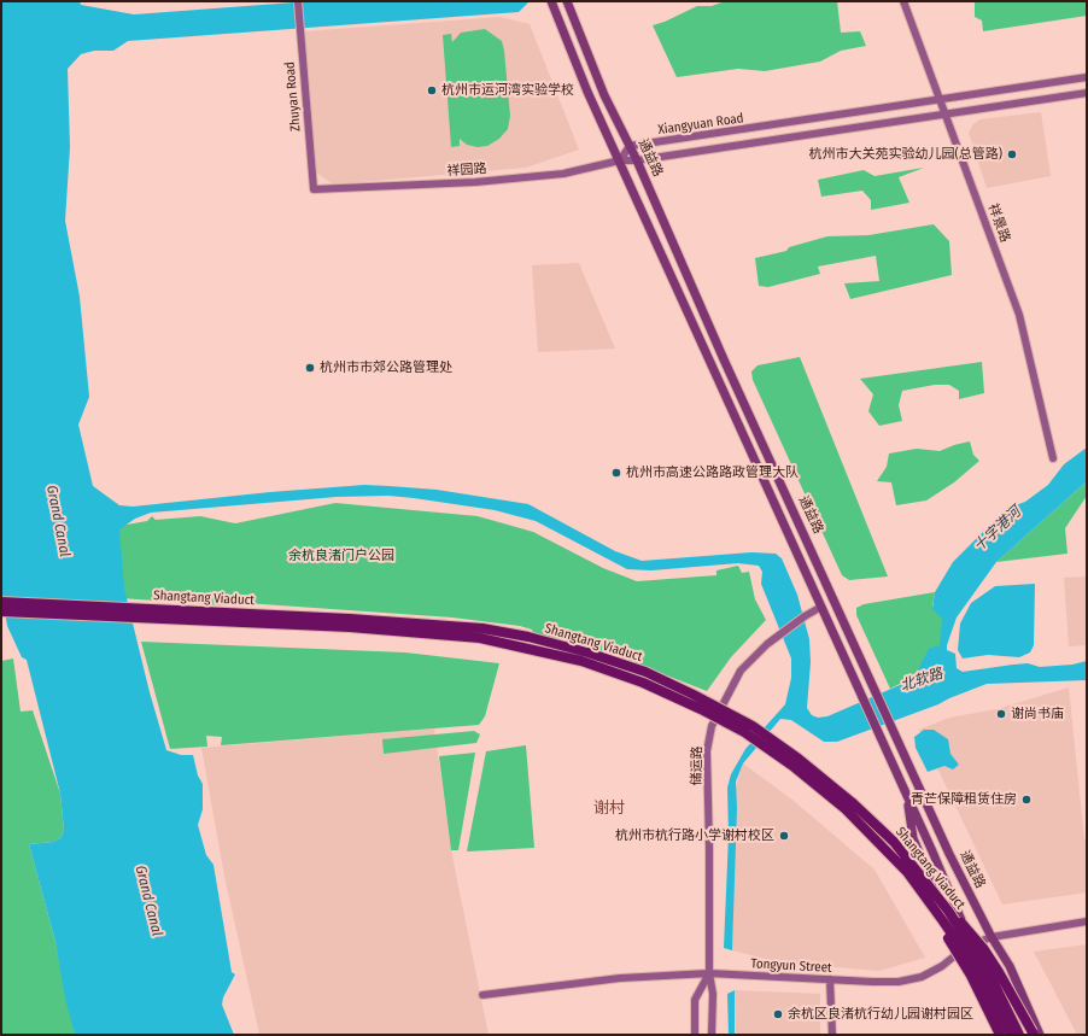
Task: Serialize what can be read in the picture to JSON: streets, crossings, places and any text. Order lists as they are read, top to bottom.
{
  "streets": {
    "highway": ["Shangtang Viaduct"],
    "main road": ["通益路"],
    "street": [
      "Zhuyan Road",
      "Xiangyuan Road",
      "祥园路",
      "祥景路",
      "储运路",
      "Tongyun Street"
    ]
  },
  "crossings": [
    ["Zhuyan Road", "祥园路"],
    ["Xiangyuan Road", "通益路"],
    ["Xiangyuan Road", "祥园路"],
    ["Xiangyuan Road", "祥景路"],
    ["通益路", "Tongyun Street"],
    ["储运路", "Tongyun Street"]
  ],
  "districts": ["谢村"],
  "water": ["Grand Canal", "十字港河", "北软路"],
  "parks": ["余杭良渚门户公园"],
  "places": [
    "杭州市运河湾实验学校",
    "杭州市大关苑实验幼儿园(总管路)",
    "杭州市市郊公路管理处",
    "杭州市高速公路路政管理大队",
    "谢尚书庙",
    "青芒保障租赁住房",
    "杭州市杭行路小学谢村校区",
    "余杭区良渚杭行幼儿园谢村园区"
  ]
}
